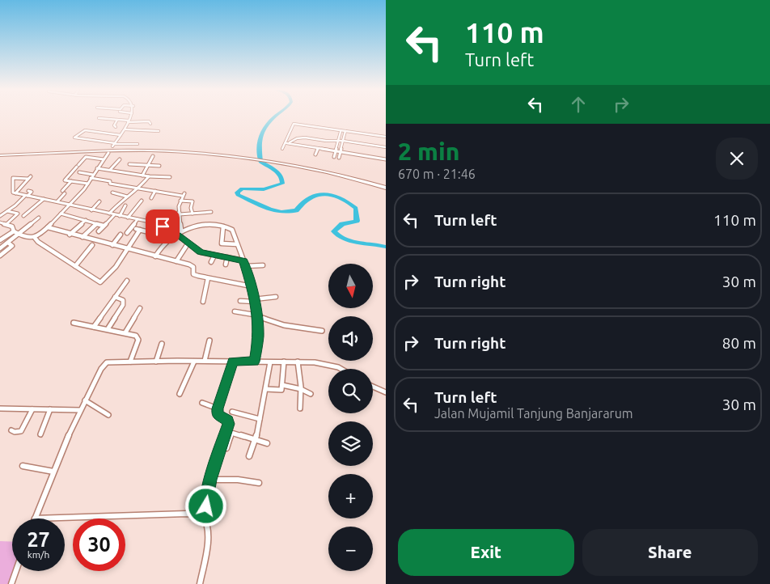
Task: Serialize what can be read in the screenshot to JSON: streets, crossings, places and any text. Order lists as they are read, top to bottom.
{
  "north": "bottom",
  "page": {
    "turn": ["110 m", "Turn left"],
    "heading": ["2 min", "670 m · 21:46"],
    "list": [
      {
        "name": "Turn left",
        "value": "110 m"
      },
      {
        "name": "Turn right",
        "value": "30 m"
      },
      {
        "name": "Turn right",
        "value": "80 m"
      },
      {
        "name": "Turn left",
        "note": "Jalan Mujamil Tanjung Banjararum",
        "value": "30 m"
      }
    ],
    "map_buttons": ["+", "−"],
    "speed": "27 km/h",
    "limit": "30",
    "buttons": ["Exit", "Share"]
  }
}
